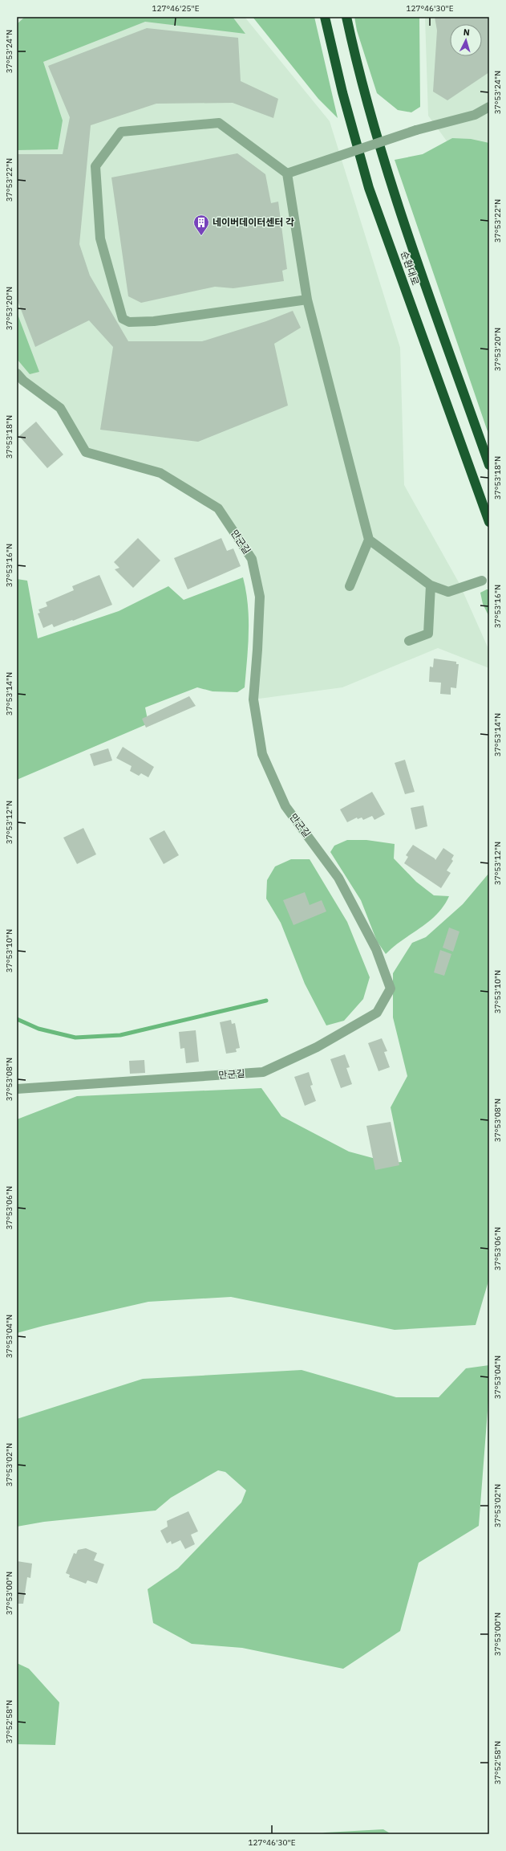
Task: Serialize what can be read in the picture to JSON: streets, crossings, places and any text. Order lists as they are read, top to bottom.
{
  "streets": {
    "highway": ["순환대로"],
    "street": ["만군길"]
  },
  "places": {
    "building": ["네이버데이터센터 각"]
  },
  "north": "top",
  "coordinates": [
    "127°46'25\"E",
    "127°46'30\"E",
    "37°53'24\"N",
    "37°53'22\"N",
    "37°53'20\"N",
    "37°53'18\"N",
    "37°53'16\"N",
    "37°53'14\"N",
    "37°53'12\"N",
    "37°53'10\"N",
    "37°53'08\"N",
    "37°53'06\"N",
    "37°53'04\"N",
    "37°53'02\"N",
    "37°53'00\"N",
    "37°52'58\"N"
  ]
}
